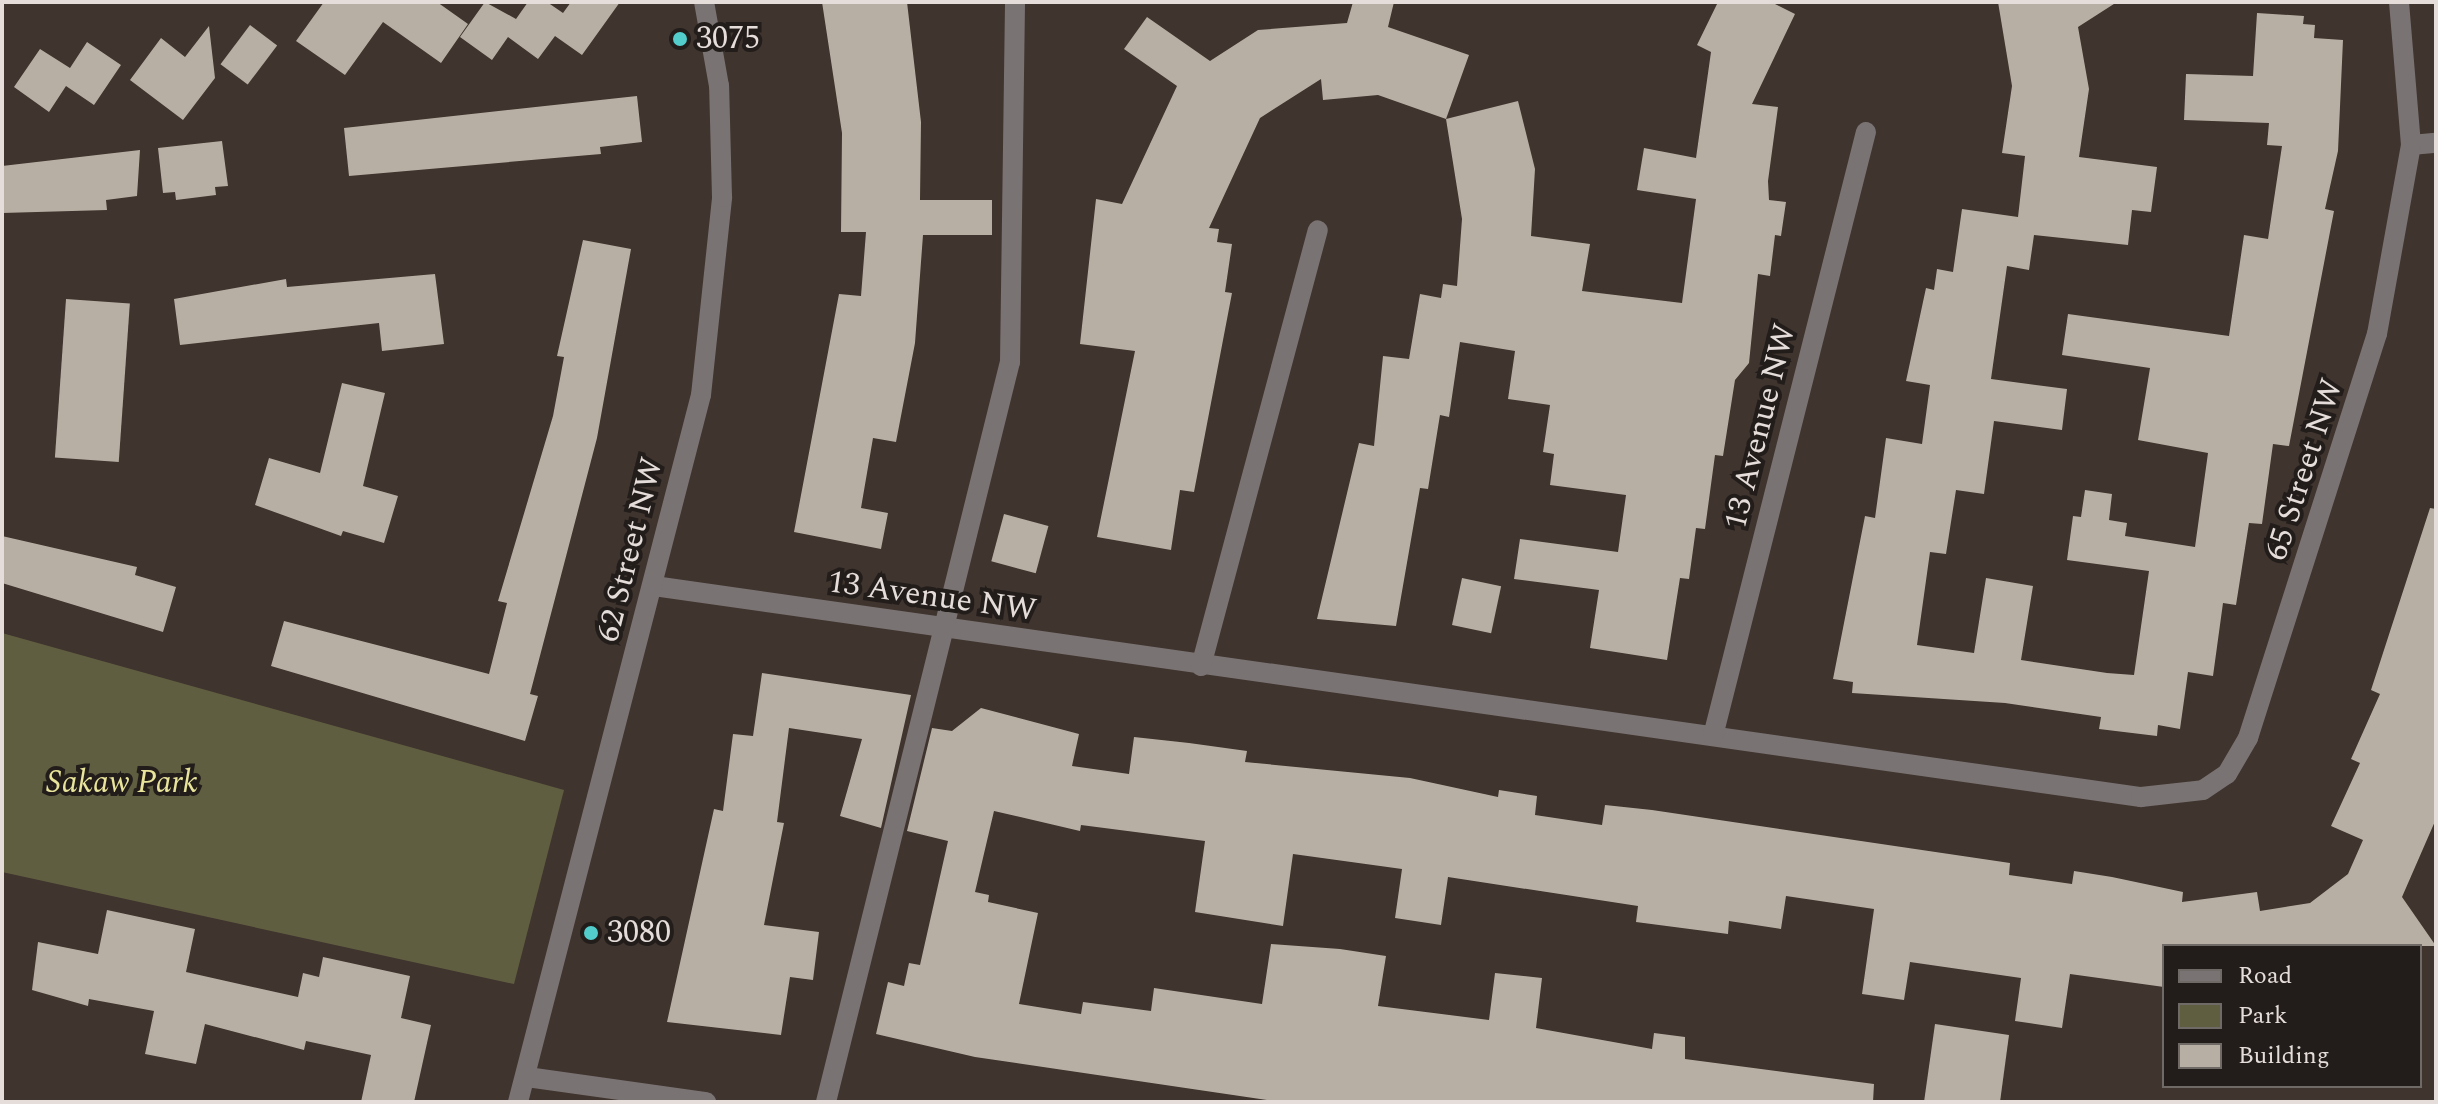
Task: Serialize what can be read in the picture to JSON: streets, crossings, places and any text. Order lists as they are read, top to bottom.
{
  "streets": {
    "street": ["13 Avenue NW", "65 Street NW", "62 Street NW"]
  },
  "crossings": [
    ["13 Avenue NW", "65 Street NW"],
    ["13 Avenue NW", "62 Street NW"]
  ],
  "parks": ["Sakaw Park"],
  "places": ["3075", "3080"],
  "legend": ["Road", "Park", "Building"]
}
